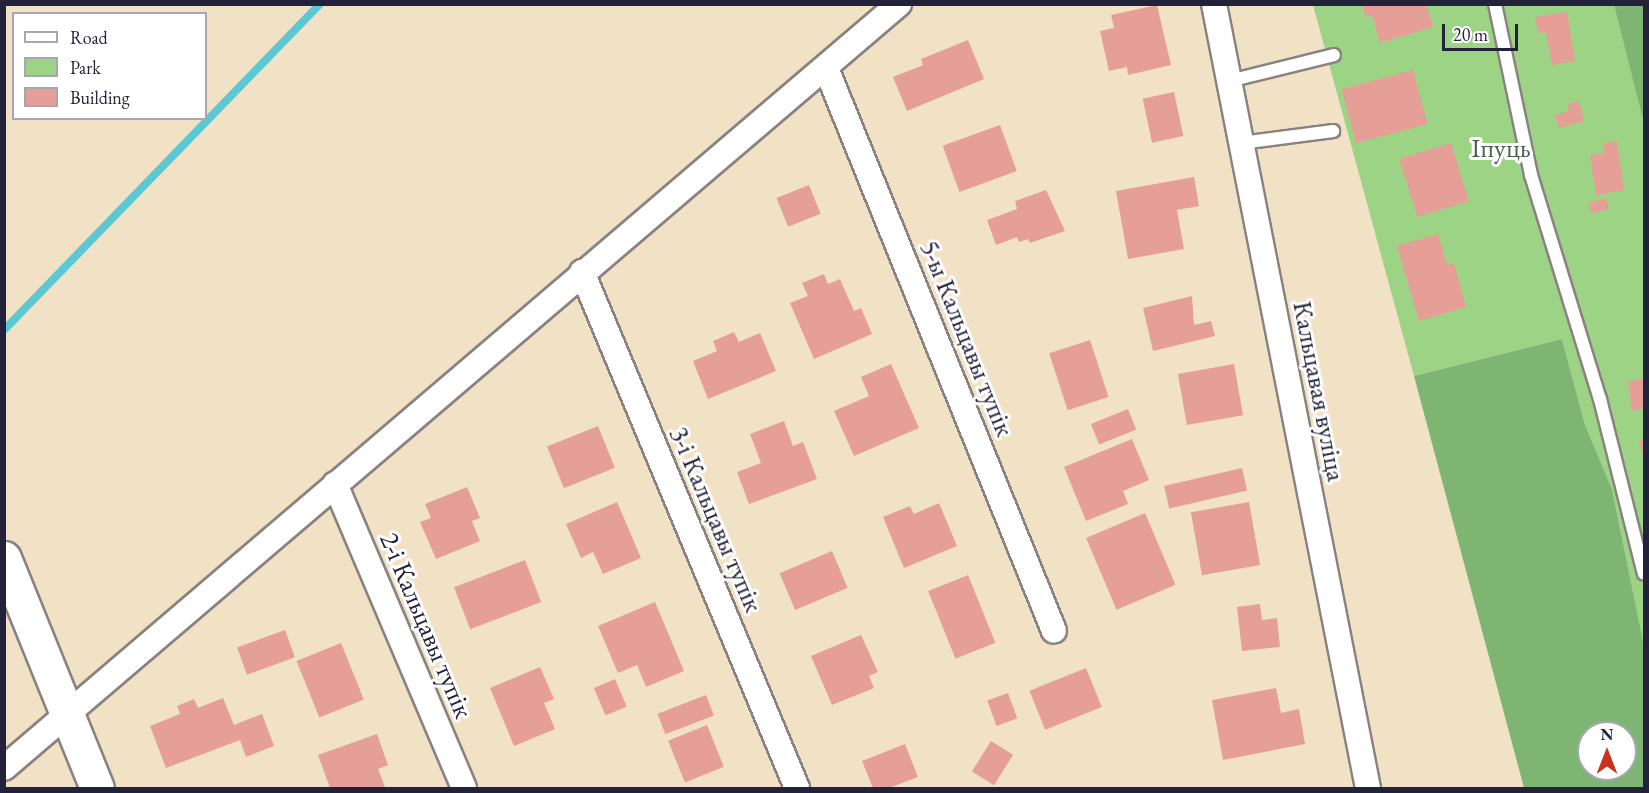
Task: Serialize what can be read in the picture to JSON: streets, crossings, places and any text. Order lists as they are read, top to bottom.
{
  "streets": {
    "street": [
      "5-ы Кальцавы тупік",
      "Кальцавая вуліца",
      "3-і Кальцавы тупік",
      "2-і Кальцавы тупік"
    ]
  },
  "parks": ["Іпуць"],
  "legend": ["Road", "Park", "Building"],
  "scale_bar": "20 m",
  "north": "top"
}
